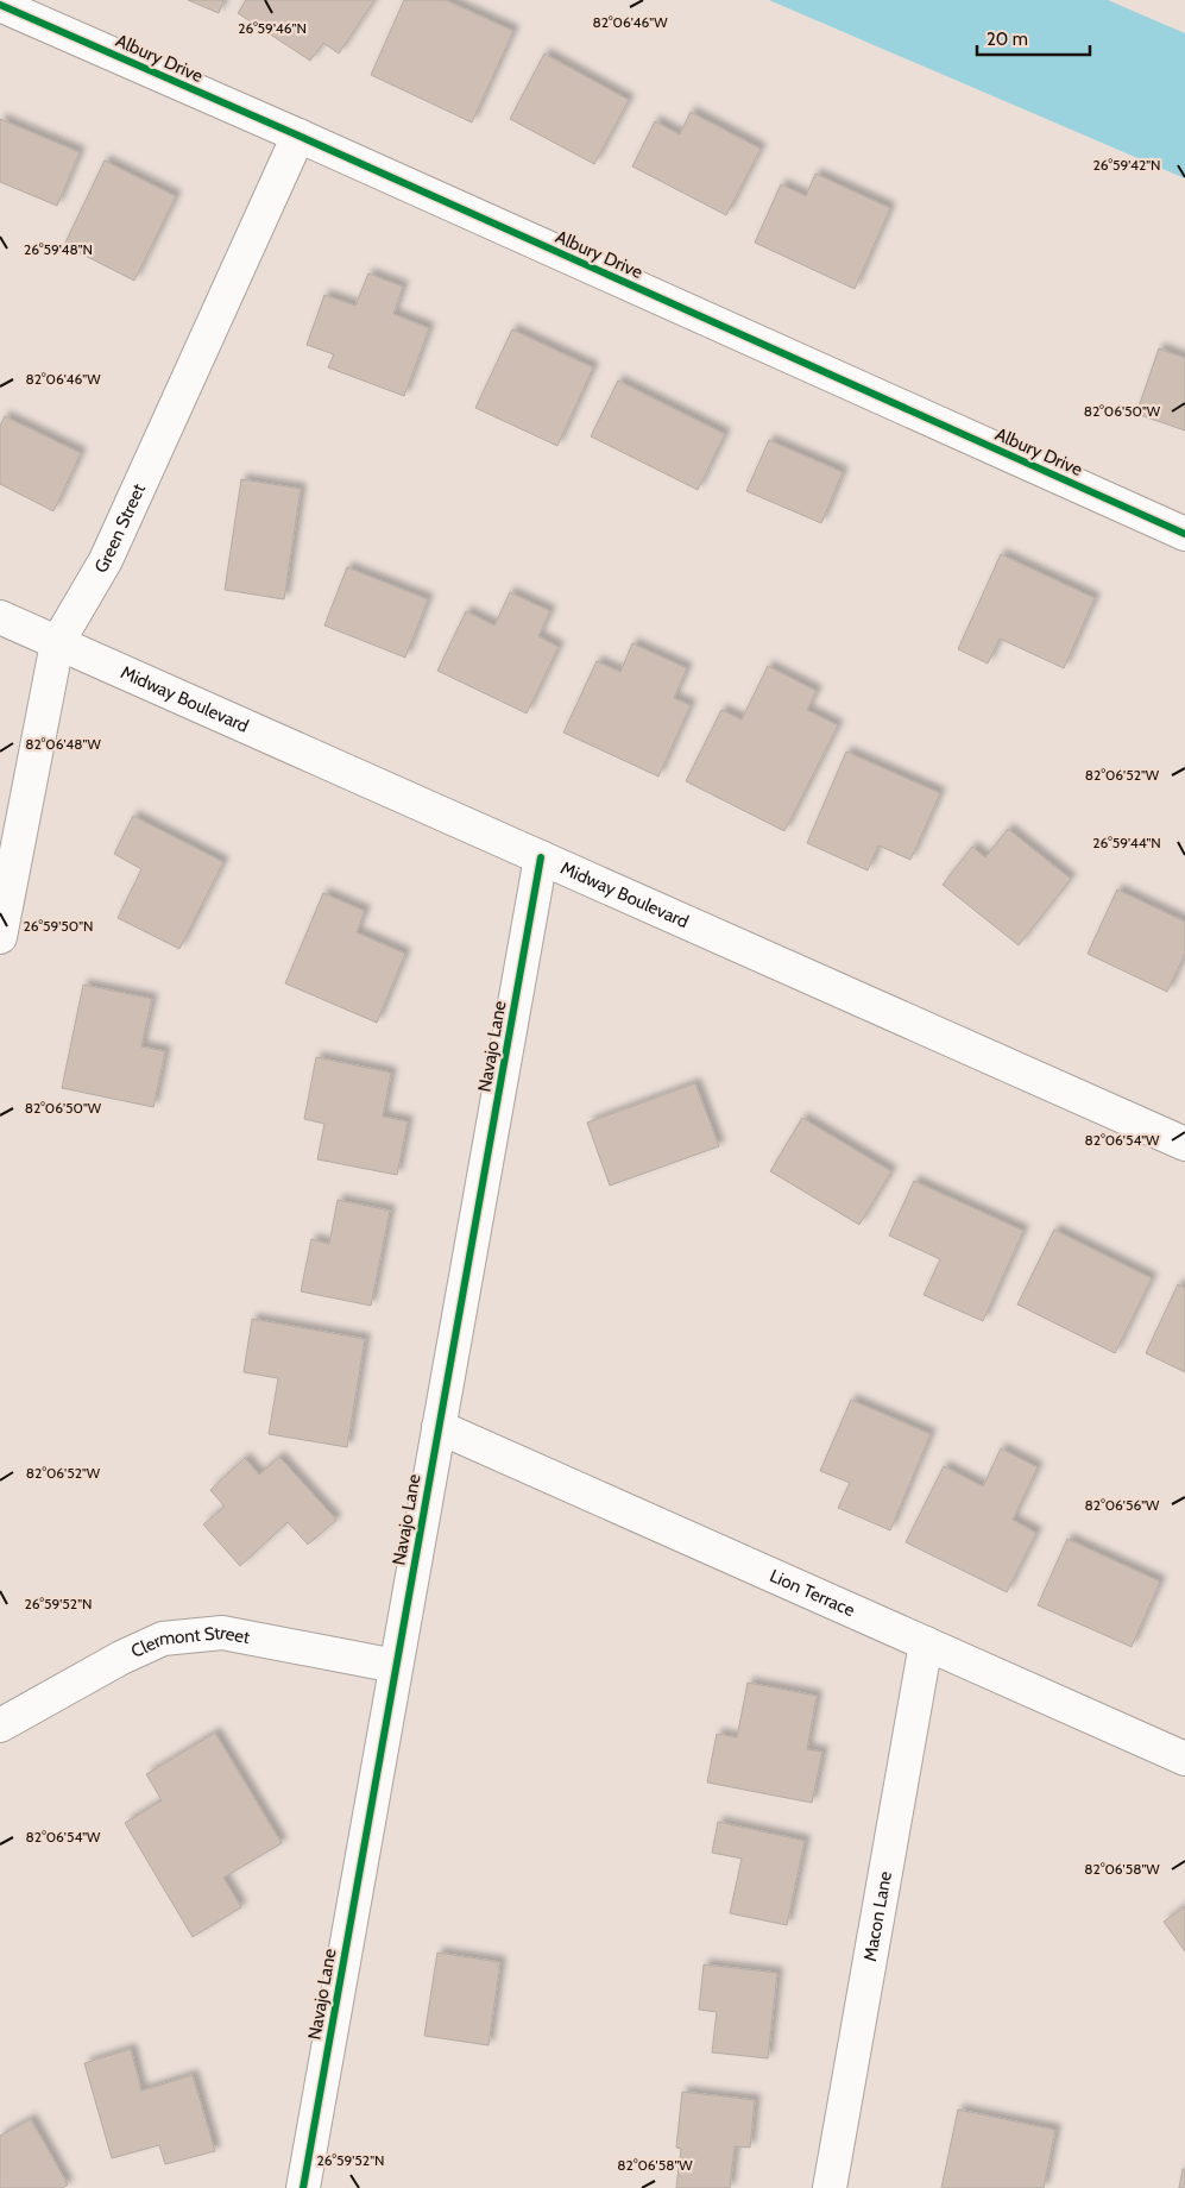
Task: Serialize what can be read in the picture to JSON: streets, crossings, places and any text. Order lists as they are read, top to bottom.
{
  "streets": {
    "street": [
      "Albury Drive",
      "Green Street",
      "Midway Boulevard",
      "Navajo Lane",
      "Lion Terrace",
      "Clermont Street",
      "Macon Lane"
    ]
  },
  "crossings": [
    ["Albury Drive", "Green Street"],
    ["Green Street", "Midway Boulevard"],
    ["Midway Boulevard", "Navajo Lane"],
    ["Navajo Lane", "Lion Terrace"],
    ["Navajo Lane", "Clermont Street"],
    ["Lion Terrace", "Macon Lane"]
  ],
  "scale_bar": "20 m",
  "coordinates": [
    "82°06'46\"W",
    "26°59'46\"N",
    "26°59'42\"N",
    "26°59'48\"N",
    "82°06'50\"W",
    "82°06'48\"W",
    "82°06'52\"W",
    "26°59'44\"N",
    "26°59'50\"N",
    "82°06'54\"W",
    "82°06'56\"W",
    "26°59'52\"N",
    "82°06'58\"W"
  ]
}
